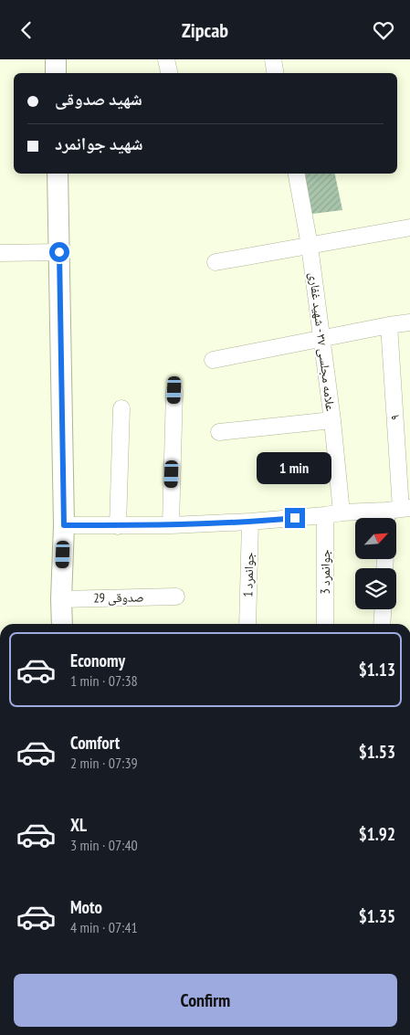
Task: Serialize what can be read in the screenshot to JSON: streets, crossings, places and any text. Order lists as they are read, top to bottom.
{
  "streets": {
    "street": [
      "علامه مجلسی ۳۷ - شهید غفاری",
      "۹",
      "جوانمرد 3",
      "جوانمرد 1",
      "صدوقی 29"
    ]
  },
  "north": "top right",
  "page": {
    "header": "Zipcab",
    "banner": ["شهید صدوقی", "شهید جوانمرد"],
    "bubble": "1 min",
    "list": [
      {
        "name": "Economy",
        "note": "1 min · 07:38",
        "value": "$1.13"
      },
      {
        "name": "Comfort",
        "note": "2 min · 07:39",
        "value": "$1.53"
      },
      {
        "name": "XL",
        "note": "3 min · 07:40",
        "value": "$1.92"
      },
      {
        "name": "Moto",
        "note": "4 min · 07:41",
        "value": "$1.35"
      }
    ],
    "buttons": "Confirm"
  }
}
